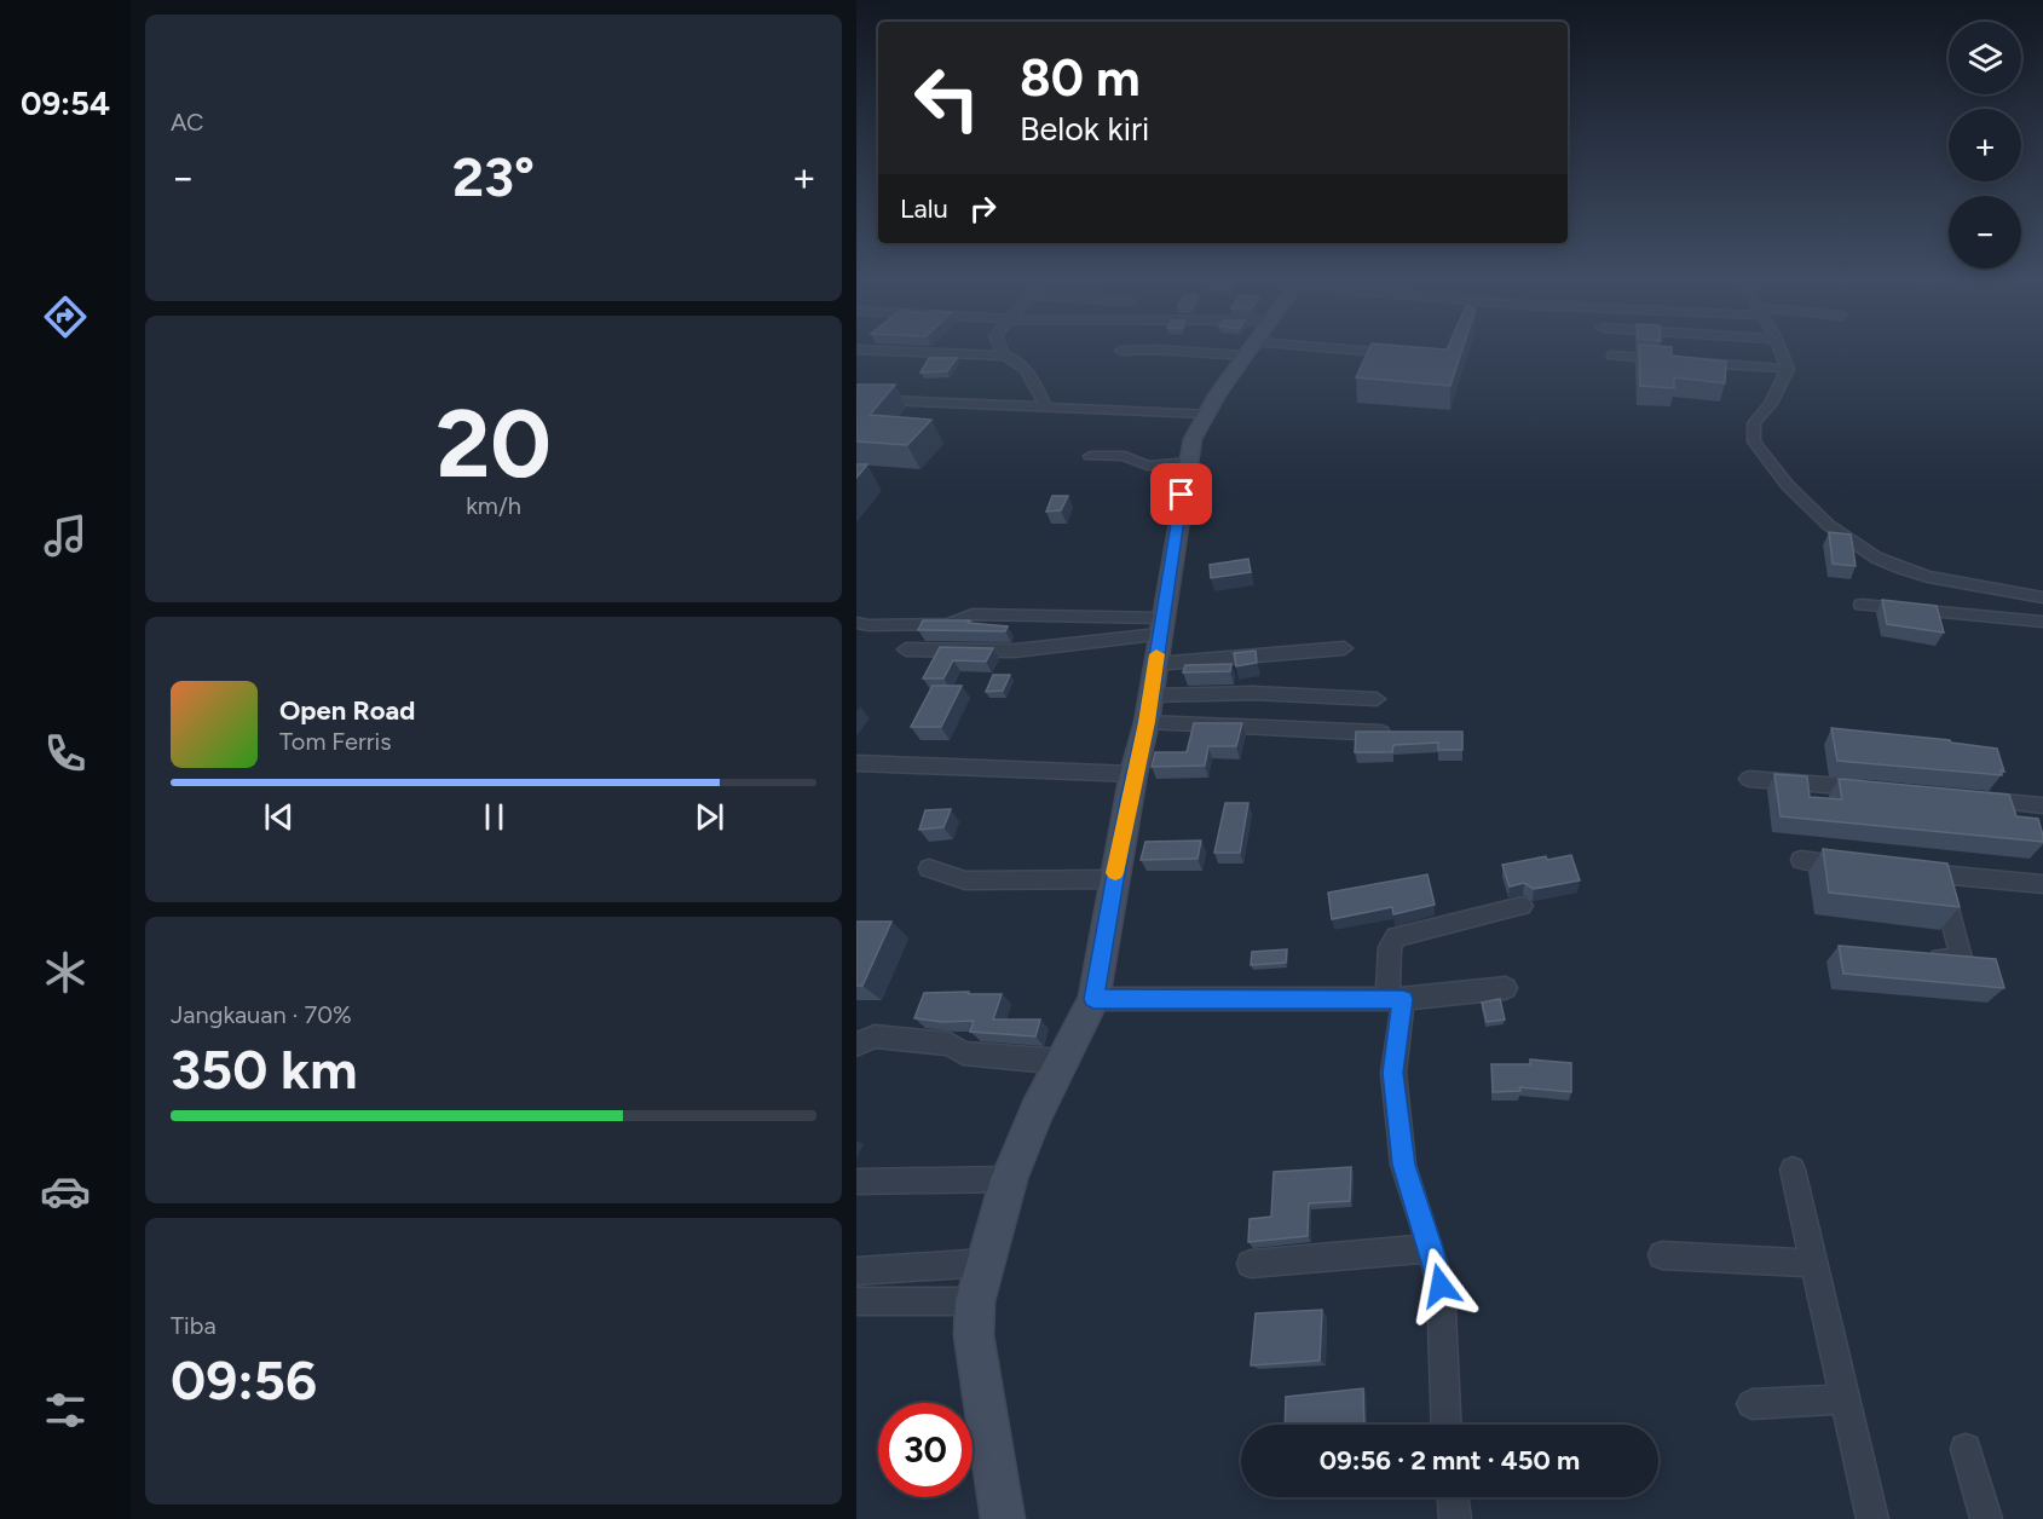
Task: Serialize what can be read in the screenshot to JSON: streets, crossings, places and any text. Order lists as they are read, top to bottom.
{
  "page": {
    "tabs": "09:54",
    "tile": [
      "AC",
      ["20", "km/h"],
      ["Jangkauan · 70%", "350 km"],
      ["Tiba", "09:56"]
    ],
    "map_buttons": ["+", "−"],
    "turn": ["80 m", "Belok kiri"],
    "heat": ["−", "23°", "+"],
    "then": "Lalu",
    "song": ["Open Road", "Tom Ferris"],
    "limit": "30",
    "trip": "09:56 · 2 mnt · 450 m"
  }
}
